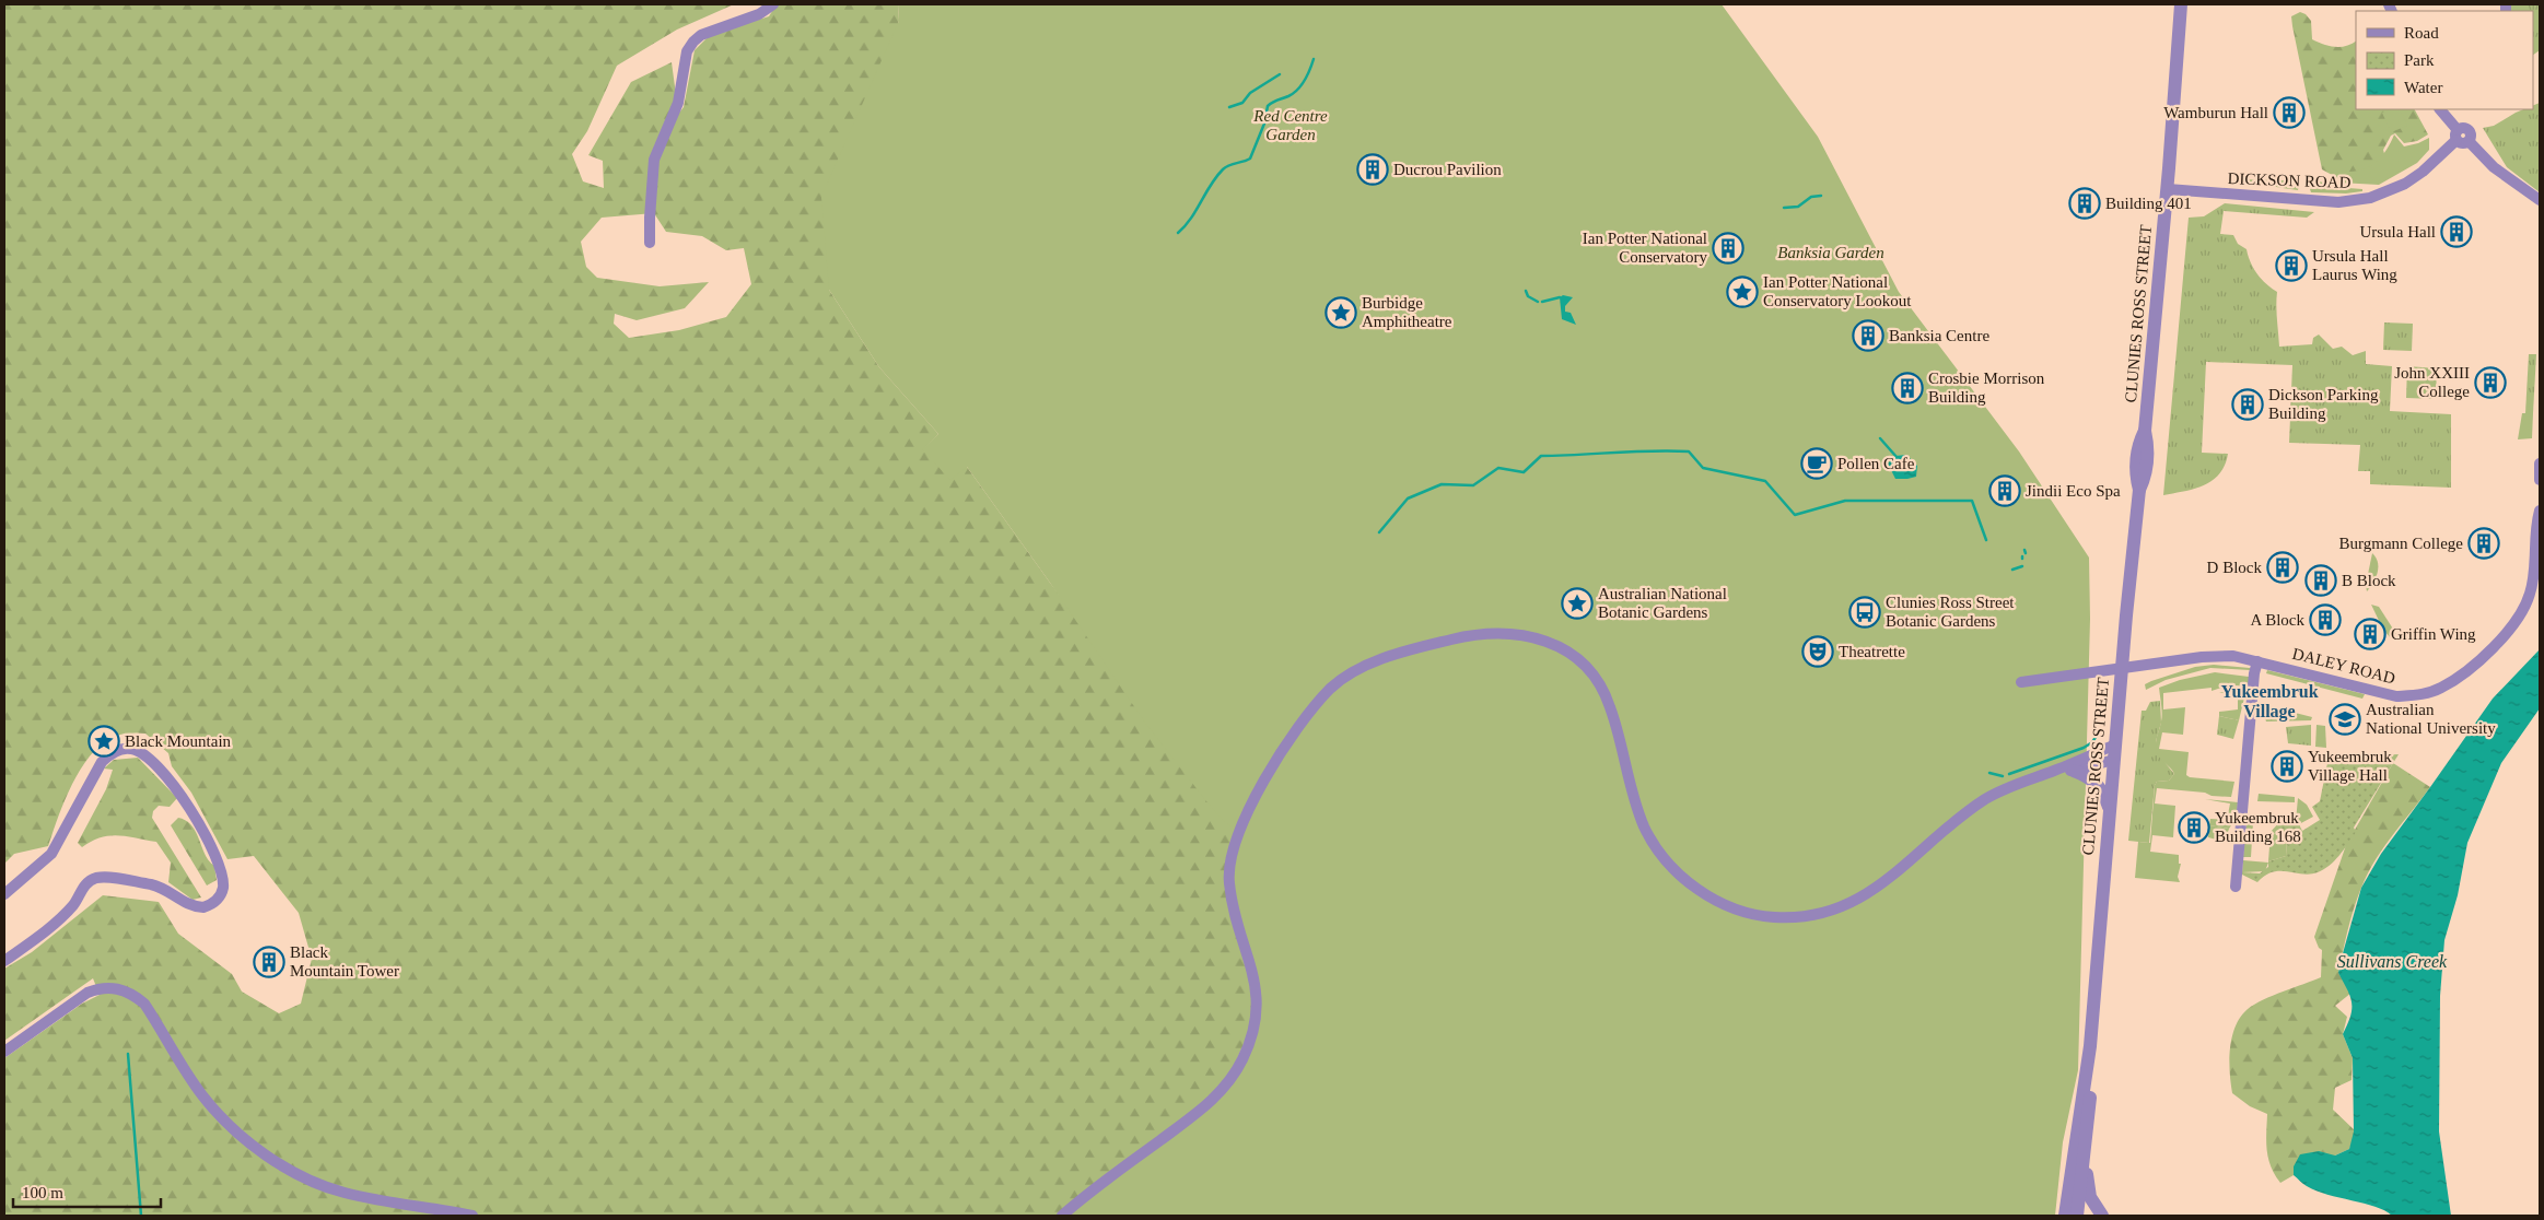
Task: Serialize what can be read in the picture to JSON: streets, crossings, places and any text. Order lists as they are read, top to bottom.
{
  "streets": {
    "street": ["DICKSON ROAD", "CLUNIES ROSS STREET", "DALEY ROAD"]
  },
  "crossings": [
    ["DICKSON ROAD", "CLUNIES ROSS STREET"],
    ["CLUNIES ROSS STREET", "DALEY ROAD"]
  ],
  "districts": ["Yukeembruk Village"],
  "water": ["Sullivans Creek"],
  "parks": ["Red Centre Garden", "Banksia Garden"],
  "places": {
    "building": [
      "Wamburun Hall",
      "Ducrou Pavilion",
      "Building 401",
      "Ursula Hall",
      "Ian Potter National Conservatory",
      "Ursula Hall Laurus Wing",
      "Banksia Centre",
      "John XXIII College",
      "Crosbie Morrison Building",
      "Dickson Parking Building",
      "Jindii Eco Spa",
      "Burgmann College",
      "D Block",
      "B Block",
      "A Block",
      "Griffin Wing",
      "Yukeembruk Village Hall",
      "Yukeembruk Building 168",
      "Black Mountain Tower"
    ],
    "place": [
      "Ian Potter National Conservatory Lookout",
      "Burbidge Amphitheatre",
      "Australian National Botanic Gardens",
      "Black Mountain"
    ],
    "cafe": ["Pollen Cafe"],
    "bus stop": ["Clunies Ross Street Botanic Gardens"],
    "theatre": ["Theatrette"],
    "school or university": ["Australian National University"]
  },
  "legend": ["Road", "Park", "Water"],
  "scale_bar": "100 m"
}
